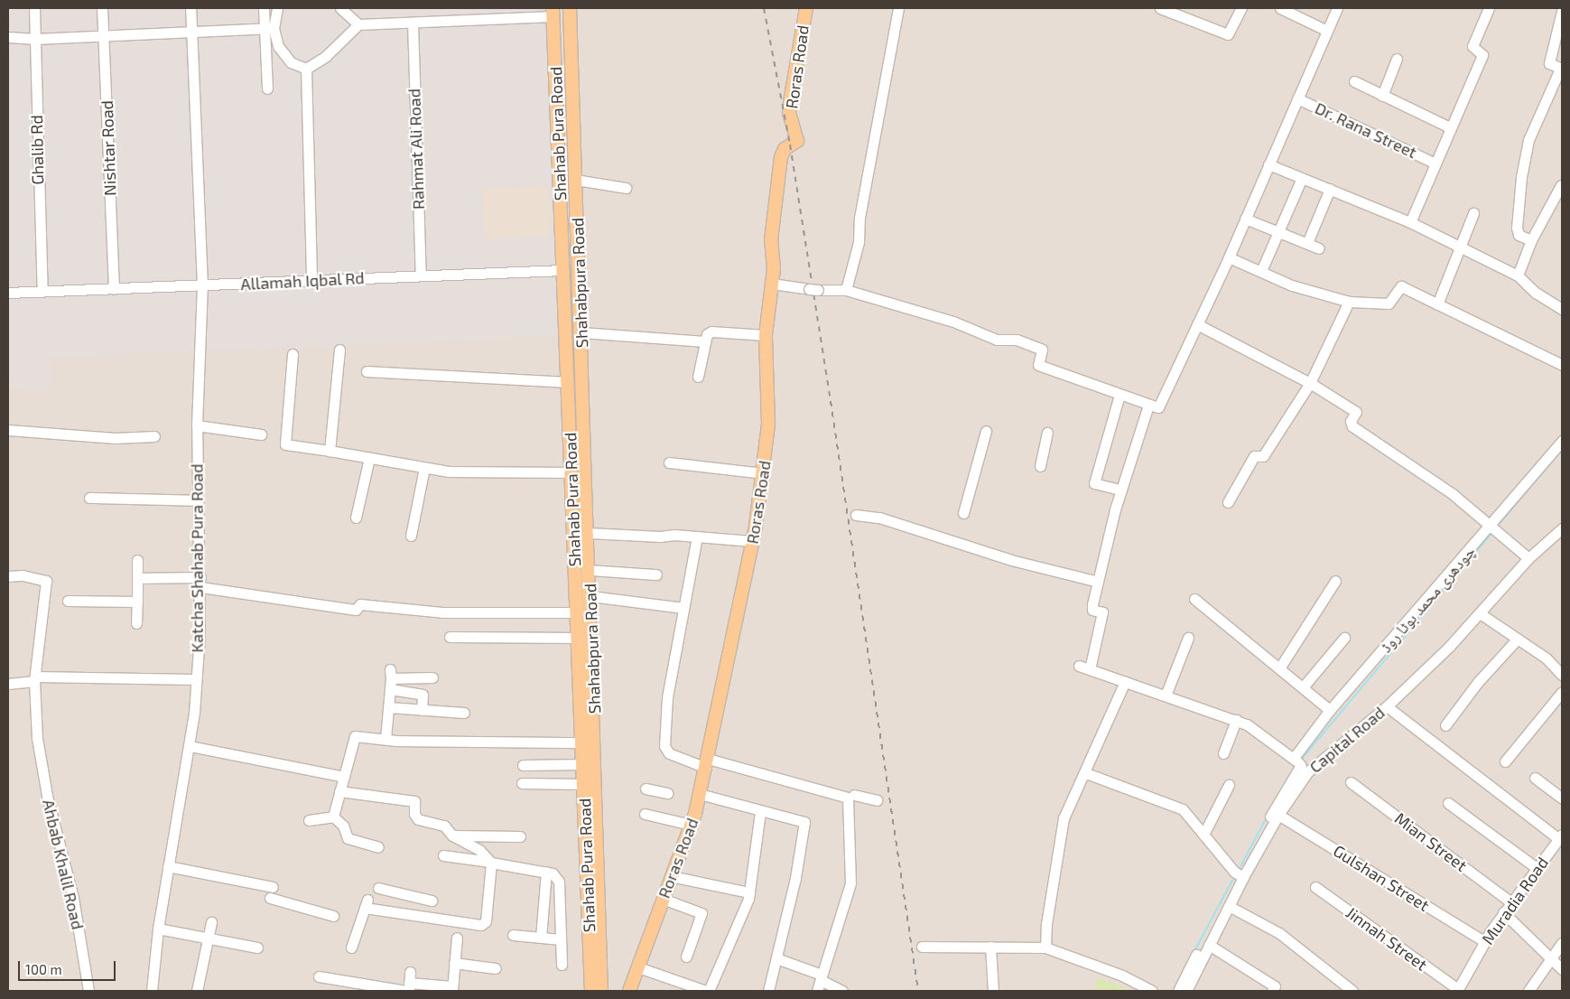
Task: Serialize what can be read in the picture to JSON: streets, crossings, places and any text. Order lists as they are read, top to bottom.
{
  "streets": {
    "main road": ["Roras Road", "Shahab Pura Road", "Shahabpura Road"],
    "street": [
      "Dr. Rana Street",
      "Nishtar Road",
      "Rahmat Ali Road",
      "Ghalib Rd",
      "Allamah Iqbal Rd",
      "Katcha Shahab Pura Road",
      "چودھری محمد بوٹا روڈ",
      "Capital Road",
      "Mian Street",
      "Ahbab Khalil Road",
      "Gulshan Street",
      "Muradia Road",
      "Jinnah Street"
    ]
  },
  "crossings": [
    ["Shahab Pura Road", "Allamah Iqbal Rd"],
    ["Shahab Pura Road", "Shahabpura Road"],
    ["Nishtar Road", "Allamah Iqbal Rd"],
    ["Rahmat Ali Road", "Allamah Iqbal Rd"],
    ["Ghalib Rd", "Allamah Iqbal Rd"],
    ["Allamah Iqbal Rd", "Katcha Shahab Pura Road"],
    ["چودھری محمد بوٹا روڈ", "Capital Road"],
    ["Capital Road", "Gulshan Street"],
    ["Mian Street", "Muradia Road"],
    ["Gulshan Street", "Muradia Road"],
    ["Muradia Road", "Jinnah Street"]
  ],
  "scale_bar": "100 m"
}
